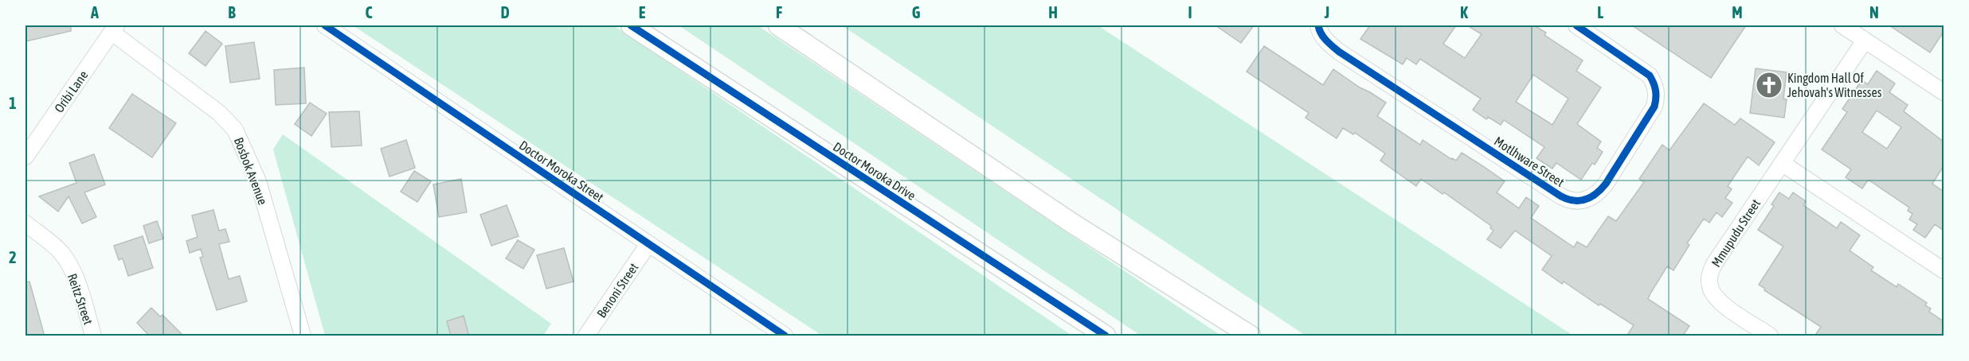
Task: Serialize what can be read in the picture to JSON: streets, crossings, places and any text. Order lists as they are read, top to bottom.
{
  "streets": {
    "street": [
      "Oribi Lane",
      "Motlhware Street",
      "Bosbok Avenue",
      "Doctor Moroka Street",
      "Doctor Moroka Drive",
      "Mmupudu Street",
      "Benoni Street",
      "Reitz Street"
    ]
  },
  "crossings": [
    ["Oribi Lane", "Bosbok Avenue"],
    ["Doctor Moroka Street", "Benoni Street"]
  ],
  "places": {
    "church": ["Kingdom Hall Of Jehovah's Witnesses"]
  },
  "grid": {
    "columns": [
      "A",
      "B",
      "C",
      "D",
      "E",
      "F",
      "G",
      "H",
      "I",
      "J",
      "K",
      "L",
      "M",
      "N"
    ],
    "rows": ["1", "2"]
  }
}
